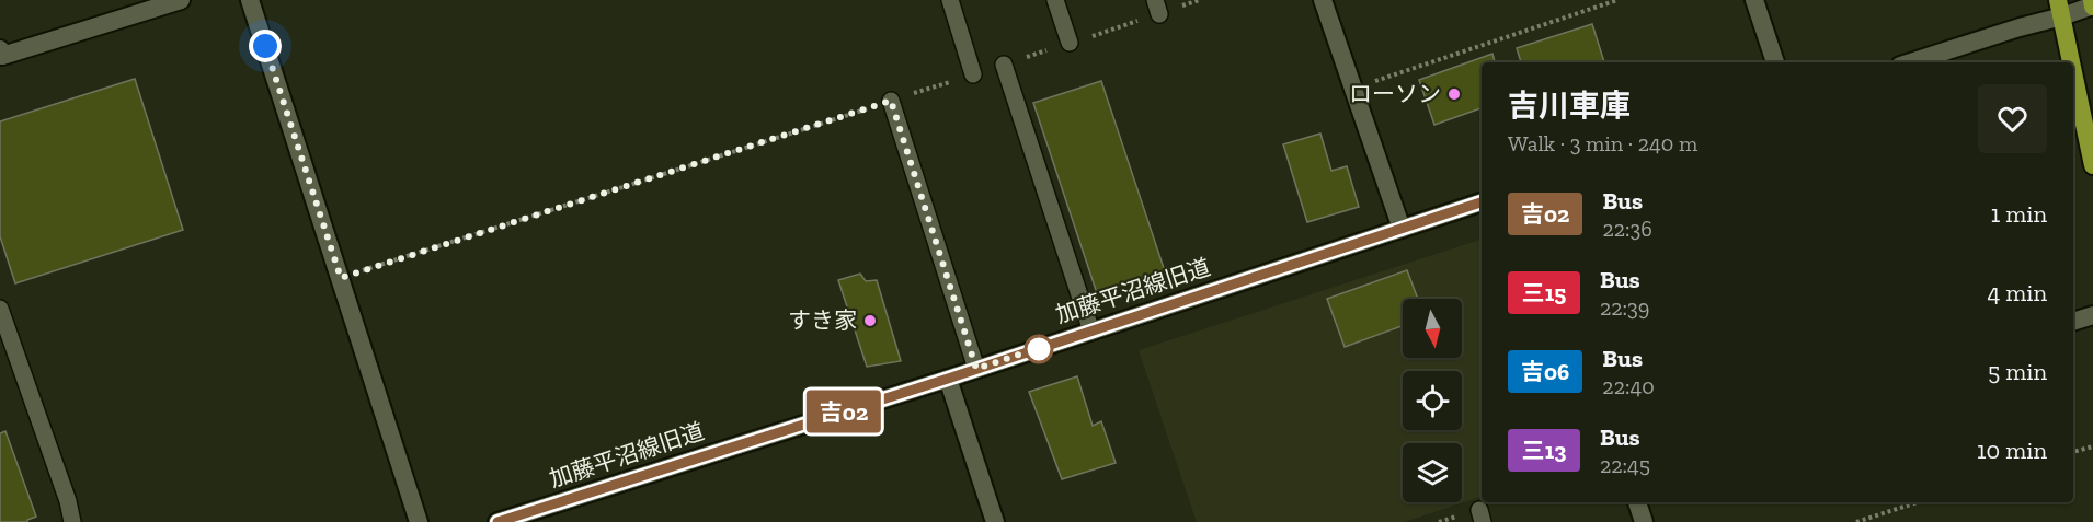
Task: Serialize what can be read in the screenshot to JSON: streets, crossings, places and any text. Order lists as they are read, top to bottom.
{
  "streets": {
    "street": ["加藤平沼線旧道"]
  },
  "places": ["ローソン", "すき家"],
  "lines": ["bus line 吉02"],
  "north": "bottom",
  "page": {
    "on_map": "吉02",
    "heading": ["吉川車庫", "Walk · 3 min · 240 m"],
    "list": [
      {
        "mark": "吉02",
        "name": "Bus",
        "note": "22:36",
        "value": "1 min"
      },
      {
        "mark": "三15",
        "name": "Bus",
        "note": "22:39",
        "value": "4 min"
      },
      {
        "mark": "吉06",
        "name": "Bus",
        "note": "22:40",
        "value": "5 min"
      },
      {
        "mark": "三13",
        "name": "Bus",
        "note": "22:45",
        "value": "10 min"
      }
    ]
  }
}
